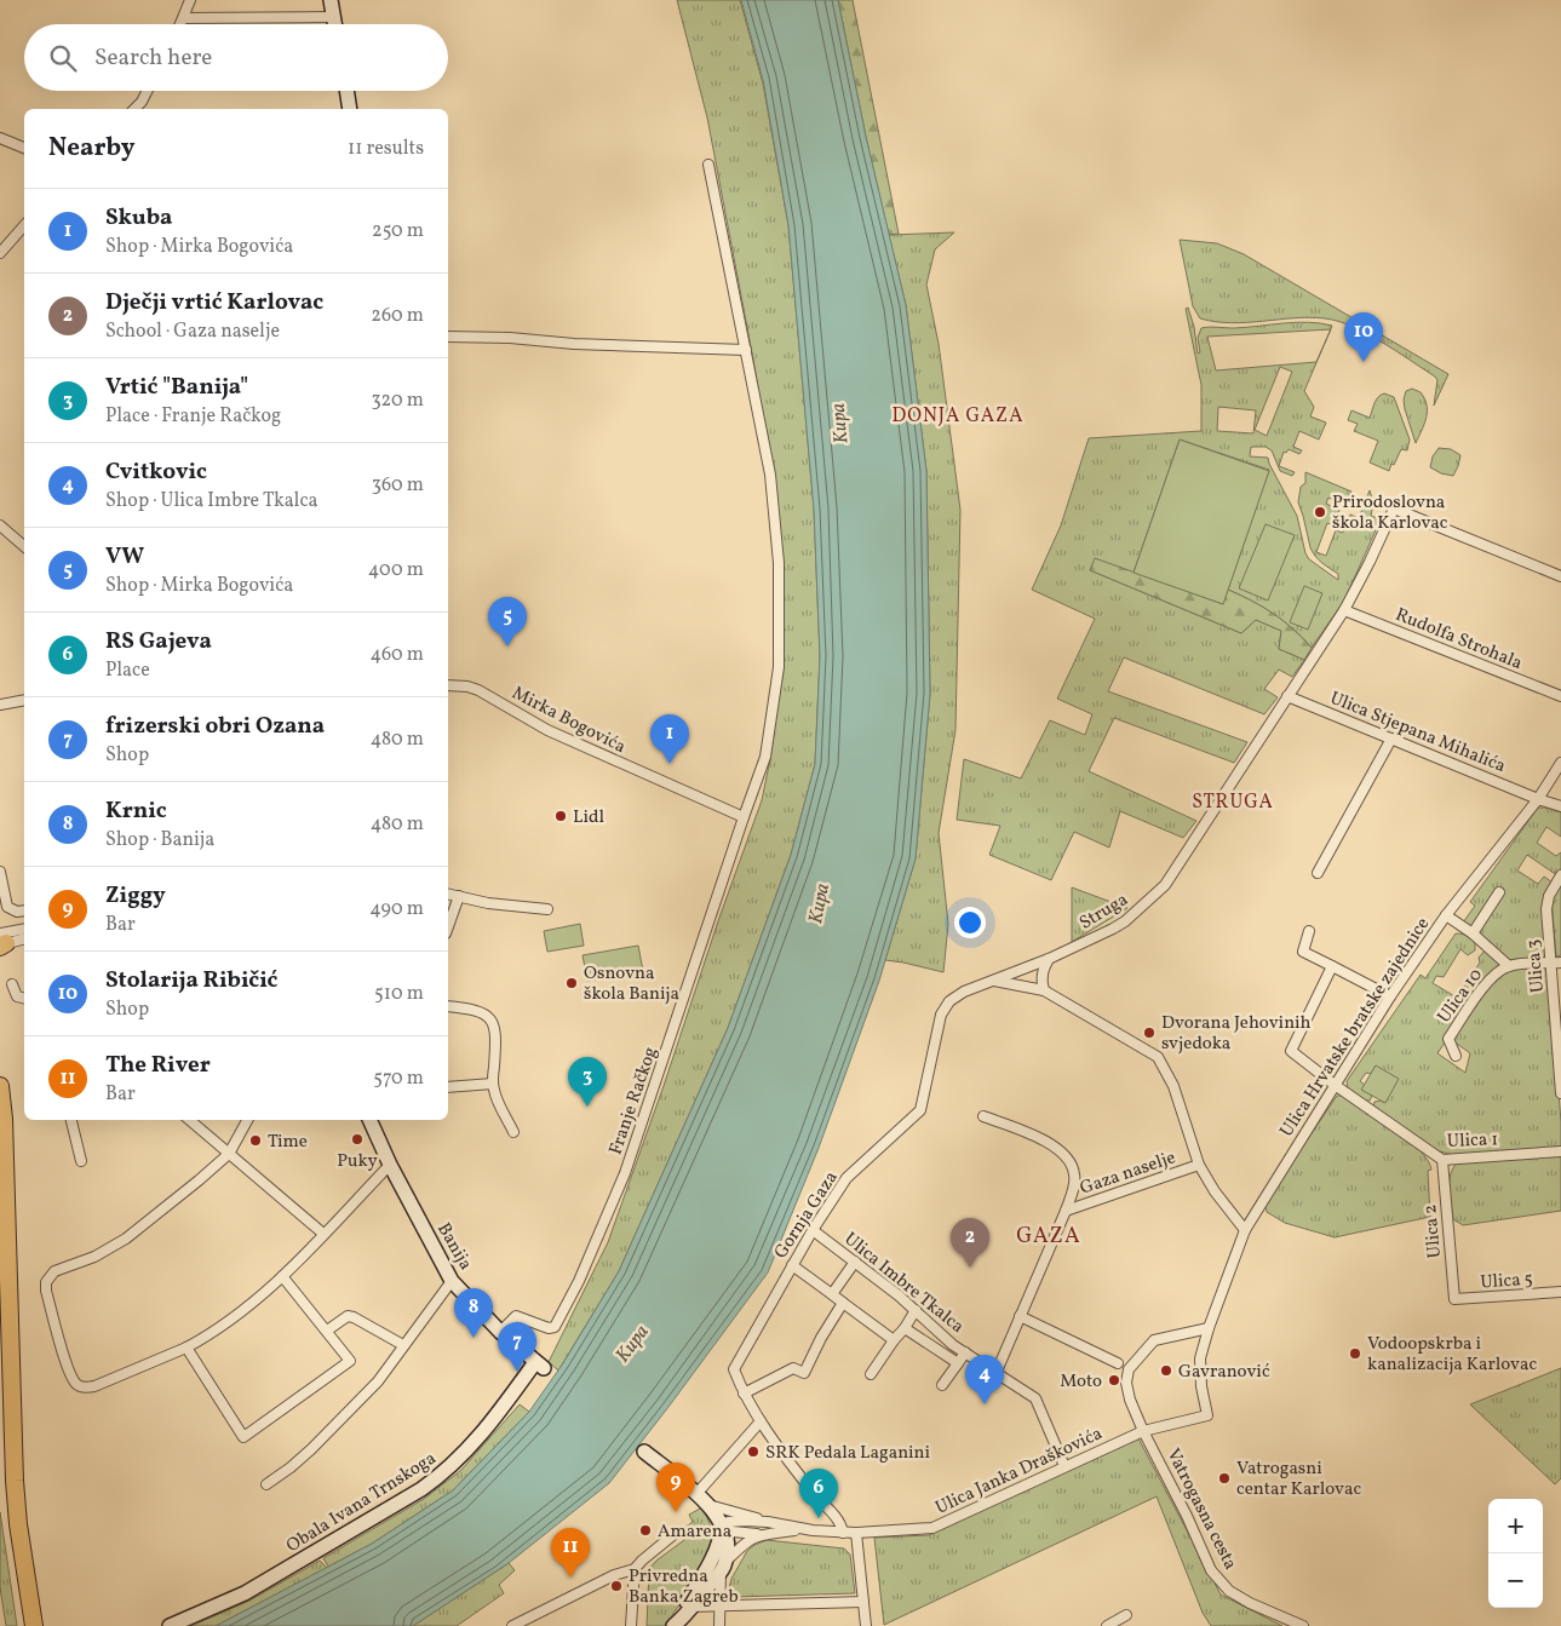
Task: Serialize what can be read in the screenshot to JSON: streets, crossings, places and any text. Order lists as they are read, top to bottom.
{
  "streets": {
    "main road": ["Banija", "Obala Ivana Trnskoga"],
    "street": [
      "Rudolfa Strohala",
      "Mirka Bogovića",
      "Ulica Stjepana Mihalića",
      "Struga",
      "Ulica 3",
      "Ulica 10",
      "Ulica Hrvatske bratske zajednice",
      "Franje Račkog",
      "Ulica 1",
      "Gaza naselje",
      "Gornja Gaza",
      "Ulica 2",
      "Ulica 5",
      "Ulica Imbre Tkalca",
      "Ulica Janka Draškovića",
      "Vatrogasna cesta"
    ]
  },
  "crossings": [
    ["Rudolfa Strohala", "Struga"],
    ["Mirka Bogovića", "Franje Račkog"],
    ["Ulica Stjepana Mihalića", "Struga"],
    ["Ulica Stjepana Mihalića", "Ulica Hrvatske bratske zajednice"],
    ["Struga", "Gornja Gaza"],
    ["Ulica 3", "Ulica 10"],
    ["Ulica Hrvatske bratske zajednice", "Ulica 1"],
    ["Ulica Hrvatske bratske zajednice", "Ulica Janka Draškovića"],
    ["Ulica Hrvatske bratske zajednice", "Vatrogasna cesta"],
    ["Franje Račkog", "Banija"],
    ["Ulica 1", "Ulica 2"],
    ["Gaza naselje", "Ulica Imbre Tkalca"],
    ["Gornja Gaza", "Ulica Imbre Tkalca"],
    ["Ulica 2", "Ulica 5"],
    ["Banija", "Obala Ivana Trnskoga"],
    ["Ulica Imbre Tkalca", "Ulica Janka Draškovića"],
    ["Ulica Janka Draškovića", "Vatrogasna cesta"]
  ],
  "districts": ["DONJA GAZA", "STRUGA", "GAZA"],
  "water": ["Kupa"],
  "places": [
    "Prirodoslovna škola Karlovac",
    "Lidl",
    "Osnovna škola Banija",
    "Dvorana Jehovinih svjedoka",
    "Puky",
    "Time",
    "Vodoopskrba i kanalizacija Karlovac",
    "Gavranović",
    "Moto",
    "SRK Pedala Laganini",
    "Vatrogasni centar Karlovac",
    "Amarena",
    "Privredna Banka Zagreb"
  ],
  "page": {
    "search": "Search here",
    "heading": ["Nearby", "11 results"],
    "list": [
      {
        "mark": "1",
        "name": "Skuba",
        "note": "Shop · Mirka Bogovića",
        "value": "250 m"
      },
      {
        "mark": "2",
        "name": "Dječji vrtić Karlovac",
        "note": "School · Gaza naselje",
        "value": "260 m"
      },
      {
        "mark": "3",
        "name": "Vrtić \"Banija\"",
        "note": "Place · Franje Račkog",
        "value": "320 m"
      },
      {
        "mark": "4",
        "name": "Cvitkovic",
        "note": "Shop · Ulica Imbre Tkalca",
        "value": "360 m"
      },
      {
        "mark": "5",
        "name": "VW",
        "note": "Shop · Mirka Bogovića",
        "value": "400 m"
      },
      {
        "mark": "6",
        "name": "RS Gajeva",
        "note": "Place",
        "value": "460 m"
      },
      {
        "mark": "7",
        "name": "frizerski obri Ozana",
        "note": "Shop",
        "value": "480 m"
      },
      {
        "mark": "8",
        "name": "Krnic",
        "note": "Shop · Banija",
        "value": "480 m"
      },
      {
        "mark": "9",
        "name": "Ziggy",
        "note": "Bar",
        "value": "490 m"
      },
      {
        "mark": "10",
        "name": "Stolarija Ribičić",
        "note": "Shop",
        "value": "510 m"
      },
      {
        "mark": "11",
        "name": "The River",
        "note": "Bar",
        "value": "570 m"
      }
    ],
    "pins": [
      "10",
      "5",
      "1",
      "3",
      "2",
      "8",
      "7",
      "4",
      "9",
      "6",
      "11"
    ],
    "map_buttons": ["+", "−"]
  }
}
